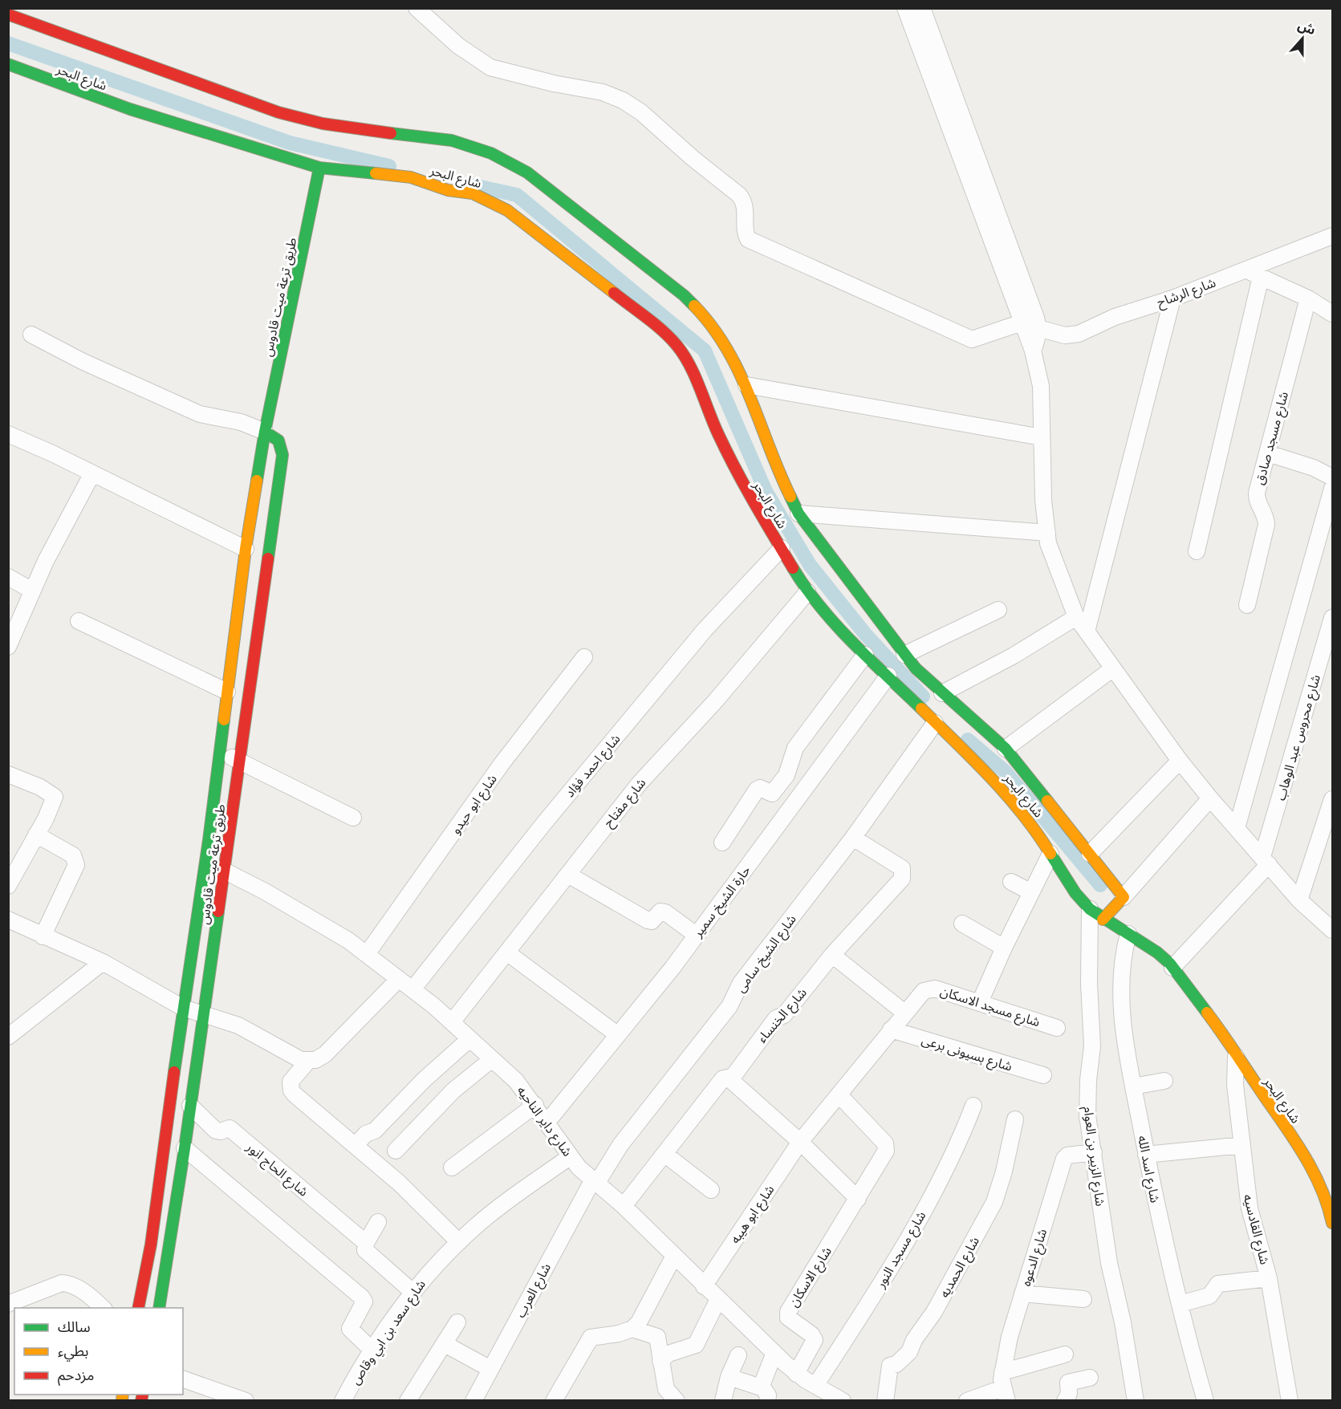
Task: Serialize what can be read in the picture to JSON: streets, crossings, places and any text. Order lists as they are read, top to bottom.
{
  "streets": {
    "street": [
      "شارع البحر",
      "شارع الرشاح",
      "طريق ترعة ميت قادوس",
      "شارع مسجد صادق",
      "شارع محروس عبد الوهاب",
      "شارع احمد فؤاد",
      "شارع مفتاح",
      "شارع ابو حيدو",
      "حارة الشيخ سمير",
      "شارع الشيخ سامى",
      "شارع مسجد الاسكان",
      "شارع الخنساء",
      "شارع بسيونى برعى",
      "شارع داير الناحيه",
      "شارع الزبير بن العوام",
      "شارع الحاج انور",
      "شارع اسد الله",
      "شارع ابو هيبه",
      "شارع القادسيه",
      "شارع مسجد النور",
      "شارع الدعوه",
      "شارع الحمديه",
      "شارع الاسكان",
      "شارع العرب",
      "شارع سعد بن ابي وقاص"
    ]
  },
  "crossings": [
    ["شارع البحر", "طريق ترعة ميت قادوس"],
    ["شارع البحر", "شارع احمد فؤاد"],
    ["شارع البحر", "شارع مفتاح"],
    ["شارع البحر", "حارة الشيخ سمير"],
    ["شارع البحر", "شارع الشيخ سامى"],
    ["شارع البحر", "شارع الزبير بن العوام"],
    ["شارع البحر", "شارع اسد الله"],
    ["شارع البحر", "شارع القادسيه"],
    ["طريق ترعة ميت قادوس", "شارع داير الناحيه"],
    ["طريق ترعة ميت قادوس", "شارع الحاج انور"],
    ["شارع احمد فؤاد", "شارع داير الناحيه"],
    ["شارع مفتاح", "شارع داير الناحيه"],
    ["شارع ابو حيدو", "شارع داير الناحيه"],
    ["حارة الشيخ سمير", "شارع داير الناحيه"],
    ["شارع الشيخ سامى", "شارع الخنساء"],
    ["شارع الشيخ سامى", "شارع داير الناحيه"],
    ["شارع الشيخ سامى", "شارع العرب"],
    ["شارع الخنساء", "شارع داير الناحيه"],
    ["شارع داير الناحيه", "شارع ابو هيبه"],
    ["شارع داير الناحيه", "شارع مسجد النور"],
    ["شارع داير الناحيه", "شارع الاسكان"],
    ["شارع داير الناحيه", "شارع العرب"],
    ["شارع داير الناحيه", "شارع سعد بن ابي وقاص"],
    ["شارع الزبير بن العوام", "شارع الدعوه"],
    ["شارع الحاج انور", "شارع سعد بن ابي وقاص"]
  ],
  "legend": ["سالك", "بطيء", "مزدحم"],
  "north": "top"
}
